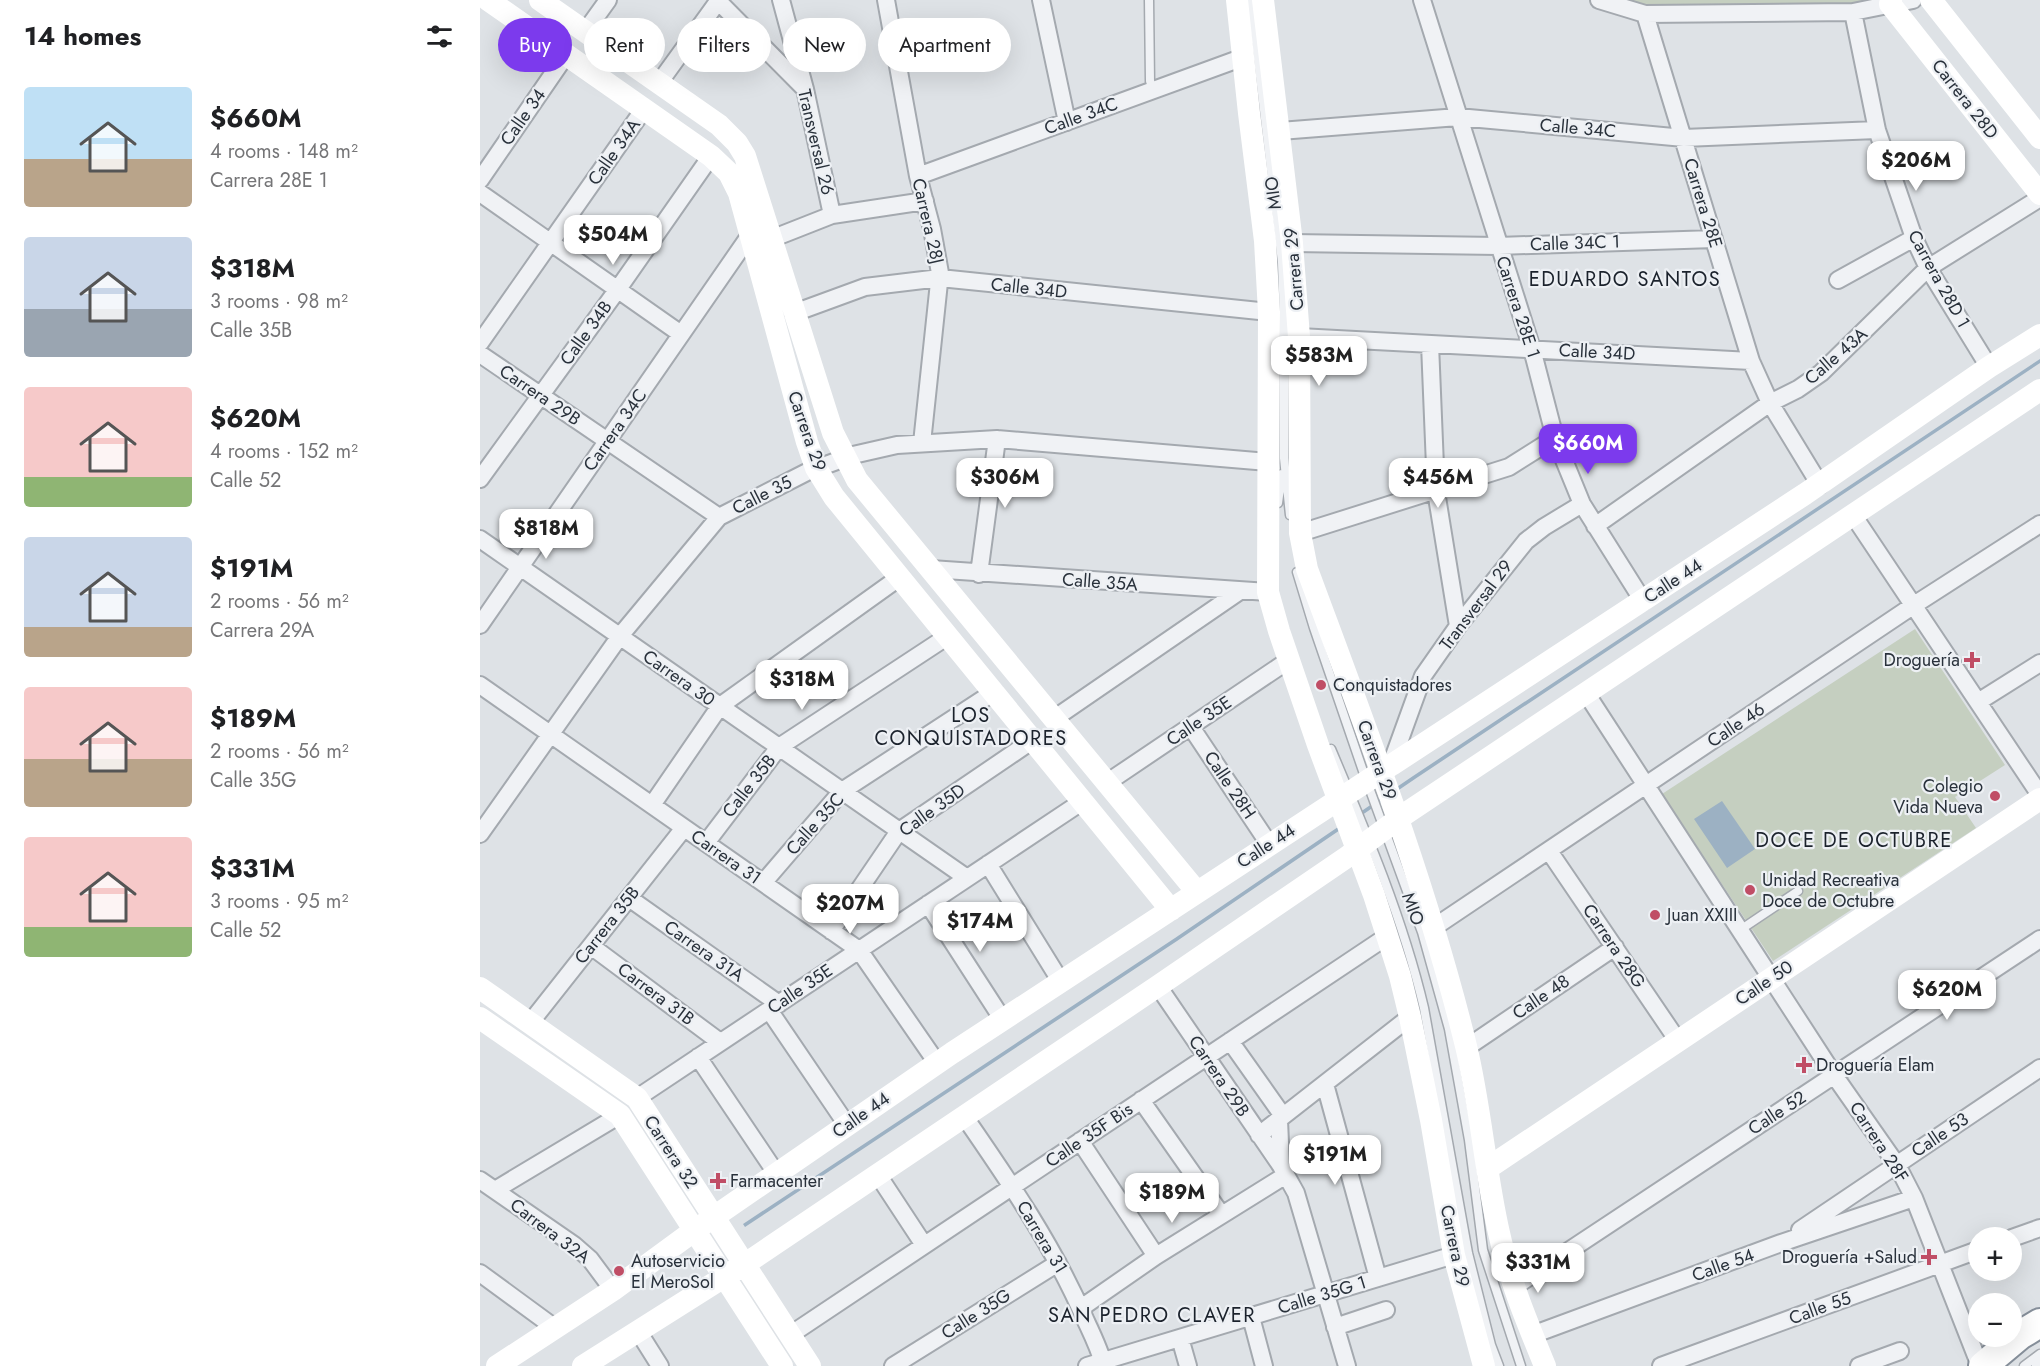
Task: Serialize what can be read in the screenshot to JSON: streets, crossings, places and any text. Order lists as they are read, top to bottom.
{
  "streets": {
    "main road": [
      "Carrera 28D",
      "Carrera 29",
      "Calle 44",
      "Calle 50",
      "Carrera 32"
    ],
    "street": [
      "Calle 34C",
      "Calle 34",
      "Transversal 26",
      "Calle 34A",
      "Carrera 28E",
      "Carrera 28J",
      "Calle 34C 1",
      "Carrera 28D 1",
      "Calle 34D",
      "Carrera 28E 1",
      "Calle 34B",
      "Calle 43A",
      "Carrera 29B",
      "Carrera 34C",
      "Calle 35",
      "Calle 35A",
      "Transversal 29",
      "Carrera 30",
      "Calle 35E",
      "Calle 46",
      "Calle 28H",
      "Calle 35B",
      "Calle 35D",
      "Calle 35C",
      "Carrera 31",
      "Carrera 35B",
      "Carrera 28G",
      "Carrera 31A",
      "Carrera 31B",
      "Calle 48",
      "Calle 52",
      "Calle 35F Bis",
      "Calle 53",
      "Carrera 28F",
      "Carrera 32A",
      "Calle 54",
      "Calle 35G 1",
      "Calle 55",
      "Calle 35G"
    ],
    "lane": ["MIO"]
  },
  "crossings": [
    ["Carrera 28D", "Calle 43A"],
    ["Calle 34C", "Carrera 28E"],
    ["Calle 34C", "Carrera 28J"],
    ["Calle 34C", "Carrera 29"],
    ["Calle 34C", "Carrera 28D 1"],
    ["Calle 34C", "Carrera 28E 1"],
    ["Calle 34A", "Carrera 29"],
    ["MIO", "Carrera 29"],
    ["MIO", "Calle 35"],
    ["Carrera 28E", "Calle 34C 1"],
    ["Carrera 28E", "Calle 34D"],
    ["Carrera 28E", "Calle 43A"],
    ["Carrera 28E", "Calle 44"],
    ["Carrera 28J", "Calle 34D"],
    ["Carrera 28J", "Calle 35"],
    ["Calle 34C 1", "Carrera 29"],
    ["Calle 34C 1", "Carrera 28E 1"],
    ["Carrera 29", "Calle 34D"],
    ["Carrera 29", "Calle 34B"],
    ["Carrera 29", "Carrera 34C"],
    ["Carrera 29", "Calle 35"],
    ["Carrera 29", "Calle 44"],
    ["Carrera 29", "Calle 35A"],
    ["Carrera 29", "Transversal 29"],
    ["Carrera 29", "Calle 35E"],
    ["Carrera 29", "Calle 46"],
    ["Carrera 29", "Calle 35B"],
    ["Carrera 29", "Calle 35D"],
    ["Carrera 29", "Calle 35C"],
    ["Carrera 29", "Calle 50"],
    ["Carrera 29", "Calle 48"],
    ["Carrera 29", "Calle 52"],
    ["Carrera 29", "Calle 35F Bis"],
    ["Carrera 29", "Calle 54"],
    ["Carrera 29", "Calle 35G 1"],
    ["Carrera 28D 1", "Calle 43A"],
    ["Carrera 28D 1", "Calle 44"],
    ["Calle 34D", "Carrera 28E 1"],
    ["Carrera 28E 1", "Calle 43A"],
    ["Carrera 28E 1", "Calle 44"],
    ["Carrera 28E 1", "Transversal 29"],
    ["Calle 34B", "Carrera 29B"],
    ["Carrera 29B", "Carrera 34C"],
    ["Carrera 29B", "Calle 35"],
    ["Carrera 29B", "Calle 35F Bis"],
    ["Carrera 29B", "Calle 35G 1"],
    ["Carrera 34C", "Carrera 30"],
    ["Calle 35", "Carrera 30"],
    ["Calle 35", "Carrera 31"],
    ["Calle 44", "Transversal 29"],
    ["Calle 44", "Calle 28H"],
    ["Calle 44", "Carrera 31"],
    ["Calle 44", "Carrera 31A"],
    ["Calle 44", "Carrera 32"],
    ["Calle 44", "Carrera 32A"],
    ["Carrera 30", "Calle 35E"],
    ["Carrera 30", "Calle 35B"],
    ["Carrera 30", "Calle 35D"],
    ["Carrera 30", "Calle 35C"],
    ["Calle 35E", "Calle 28H"],
    ["Calle 35E", "Carrera 31"],
    ["Calle 35E", "Carrera 31A"],
    ["Calle 35E", "Carrera 31B"],
    ["Calle 35E", "Carrera 32"],
    ["Calle 46", "Carrera 28G"],
    ["Calle 46", "Carrera 28F"],
    ["Calle 35B", "Carrera 31"],
    ["Calle 35D", "Carrera 31"],
    ["Calle 35C", "Carrera 31"],
    ["Carrera 31", "Carrera 35B"],
    ["Carrera 31", "Calle 35F Bis"],
    ["Carrera 31", "Calle 35G 1"],
    ["Carrera 31", "Calle 35G"],
    ["Carrera 35B", "Carrera 31A"],
    ["Carrera 35B", "Carrera 31B"],
    ["Carrera 35B", "Carrera 32"],
    ["Carrera 28G", "Calle 50"],
    ["Carrera 28G", "Calle 48"],
    ["Calle 50", "Carrera 28F"],
    ["Calle 52", "Carrera 28F"],
    ["Calle 35F Bis", "Carrera 32"],
    ["Calle 53", "Carrera 28F"],
    ["Calle 53", "Calle 54"],
    ["Carrera 28F", "Calle 54"],
    ["Carrera 28F", "Calle 55"]
  ],
  "districts": [
    "EDUARDO SANTOS",
    "LOS CONQUISTADORES",
    "DOCE DE OCTUBRE",
    "SAN PEDRO CLAVER"
  ],
  "places": {
    "health": [
      "Droguería",
      "Droguería Elam",
      "Farmacenter",
      "Droguería +Salud"
    ],
    "other": [
      "Conquistadores",
      "Colegio Vida Nueva",
      "Unidad Recreativa Doce de Octubre",
      "Juan XXIII",
      "Autoservicio El MeroSol"
    ]
  },
  "page": {
    "heading": "14 homes",
    "chip": [
      "Buy",
      "Rent",
      "Filters",
      "New",
      "Apartment"
    ],
    "list": [
      {
        "name": "$660M",
        "note": "4 rooms · 148 m² · Carrera 28E 1"
      },
      {
        "name": "$318M",
        "note": "3 rooms · 98 m² · Calle 35B"
      },
      {
        "name": "$620M",
        "note": "4 rooms · 152 m² · Calle 52"
      },
      {
        "name": "$191M",
        "note": "2 rooms · 56 m² · Carrera 29A"
      },
      {
        "name": "$189M",
        "note": "2 rooms · 56 m² · Calle 35G"
      },
      {
        "name": "$331M",
        "note": "3 rooms · 95 m² · Calle 52"
      }
    ],
    "price": [
      "$206M",
      "$504M",
      "$583M",
      "$660M",
      "$306M",
      "$456M",
      "$818M",
      "$318M",
      "$207M",
      "$174M",
      "$620M",
      "$191M",
      "$189M",
      "$331M"
    ],
    "map_buttons": ["+", "−"]
  }
}
